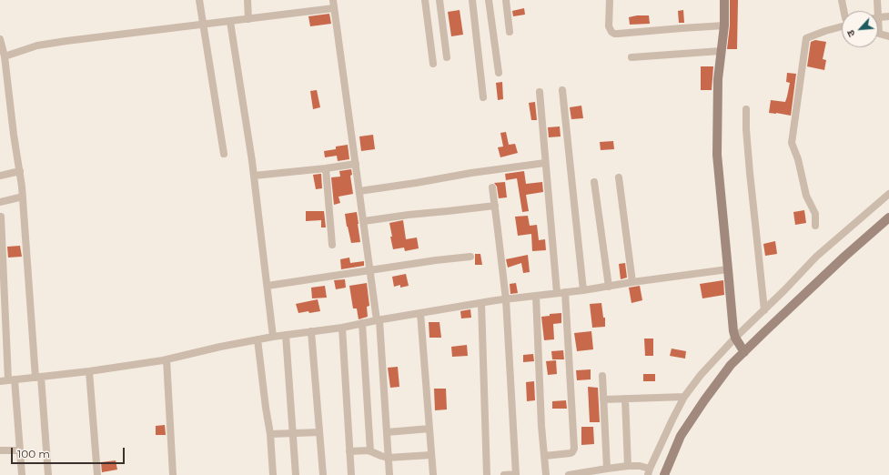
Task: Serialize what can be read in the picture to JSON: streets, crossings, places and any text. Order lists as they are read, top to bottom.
{
  "scale_bar": "100 m",
  "north": "bottom left"
}
